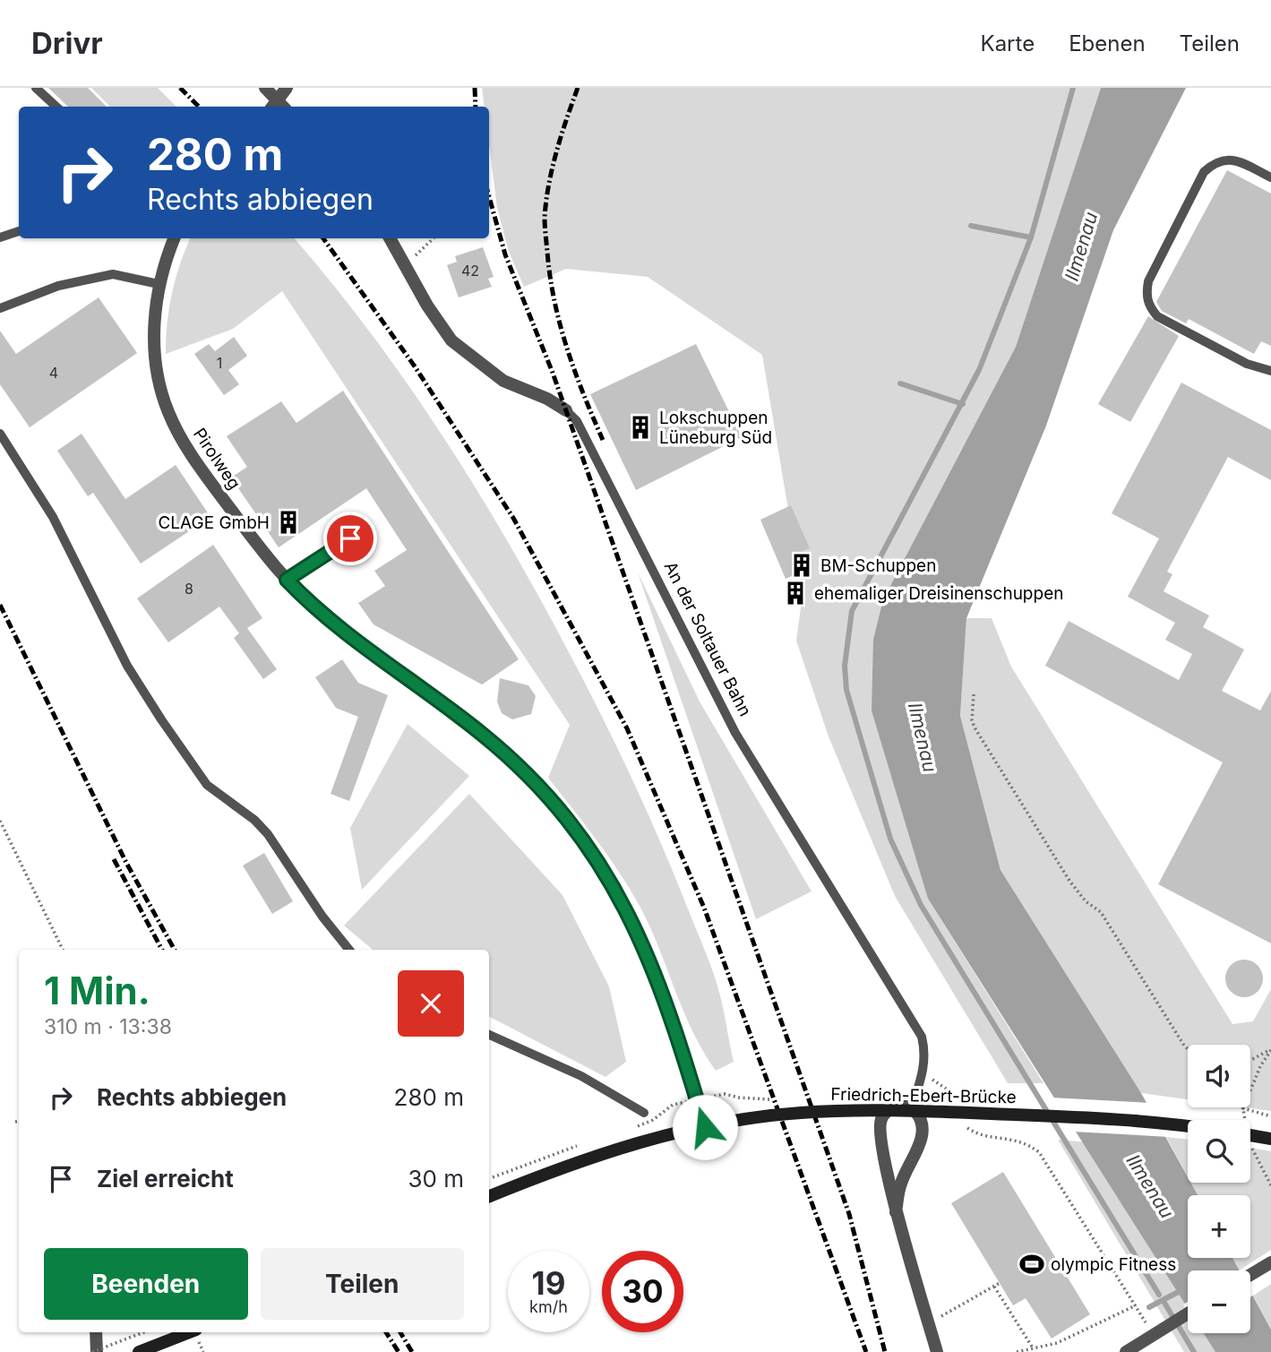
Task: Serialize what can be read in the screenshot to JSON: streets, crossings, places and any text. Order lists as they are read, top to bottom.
{
  "streets": {
    "main road": ["Friedrich-Ebert-Brücke"],
    "street": ["Pirolweg", "An der Soltauer Bahn"]
  },
  "crossings": [
    ["Pirolweg", "Friedrich-Ebert-Brücke"]
  ],
  "water": ["Ilmenau"],
  "places": {
    "building": [
      "Lokschuppen Lüneburg Süd",
      "CLAGE GmbH",
      "BM-Schuppen",
      "ehemaliger Dreisinenschuppen"
    ],
    "sports": ["olympic Fitness"]
  },
  "house_numbers": [
    "42",
    "1",
    "4",
    "8"
  ],
  "page": {
    "header": "Drivr",
    "nav": ["Karte", "Ebenen", "Teilen"],
    "turn": ["280 m", "Rechts abbiegen"],
    "heading": ["1 Min.", "310 m · 13:38"],
    "map_buttons": ["+", "−"],
    "list": [
      {
        "name": "Rechts abbiegen",
        "value": "280 m"
      },
      {
        "name": "Ziel erreicht",
        "value": "30 m"
      }
    ],
    "buttons": ["Beenden", "Teilen"],
    "speed": "19 km/h",
    "limit": "30"
  }
}
